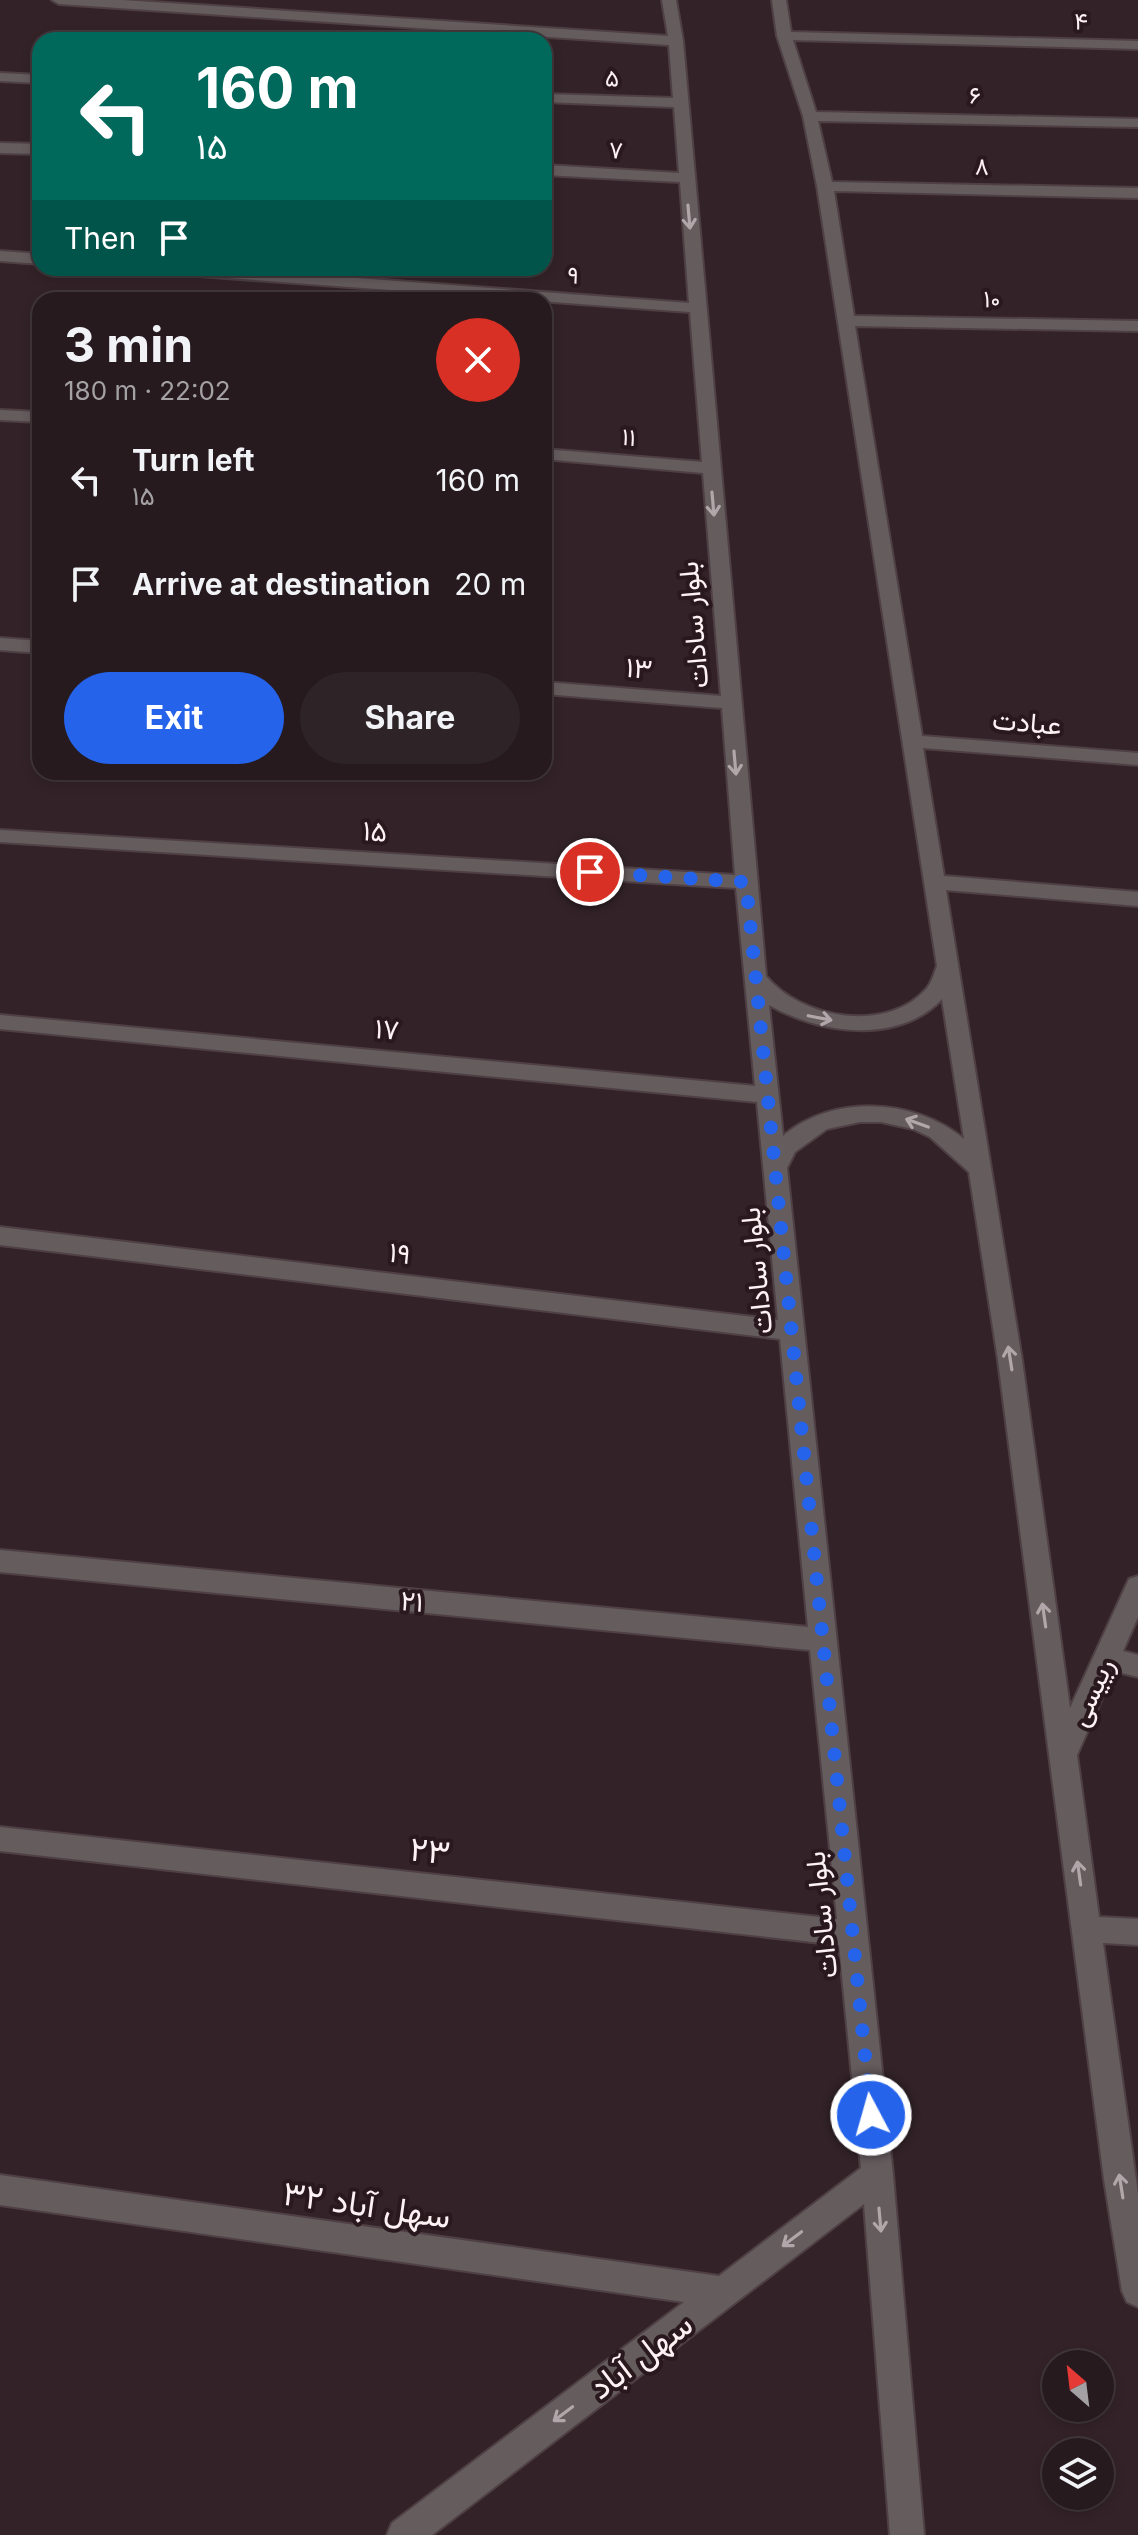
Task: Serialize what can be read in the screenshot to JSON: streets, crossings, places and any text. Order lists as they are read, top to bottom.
{
  "streets": {
    "street": [
      "۴",
      "۵",
      "۶",
      "۷",
      "۸",
      "۹",
      "۱۰",
      "۱۱",
      "بلوار سادات",
      "۱۳",
      "عبادت",
      "۱۵",
      "۱۷",
      "۱۹",
      "۲۱",
      "رییسی",
      "۲۳",
      "سهل آباد ۳۲",
      "سهل آباد"
    ]
  },
  "crossings": [
    ["۵", "بلوار سادات"],
    ["۷", "بلوار سادات"],
    ["۹", "بلوار سادات"],
    ["۱۱", "بلوار سادات"],
    ["بلوار سادات", "۱۳"],
    ["بلوار سادات", "۱۵"],
    ["بلوار سادات", "۱۷"],
    ["بلوار سادات", "۱۹"],
    ["بلوار سادات", "۲۱"],
    ["بلوار سادات", "۲۳"],
    ["بلوار سادات", "سهل آباد"],
    ["سهل آباد ۳۲", "سهل آباد"]
  ],
  "one_way": ["سهل آباد"],
  "north": "top left",
  "page": {
    "turn": ["160 m", "۱۵"],
    "then": "Then",
    "heading": ["3 min", "180 m · 22:02"],
    "list": [
      {
        "name": "Turn left",
        "note": "۱۵",
        "value": "160 m"
      },
      {
        "name": "Arrive at destination",
        "value": "20 m"
      }
    ],
    "buttons": ["Exit", "Share"]
  }
}
